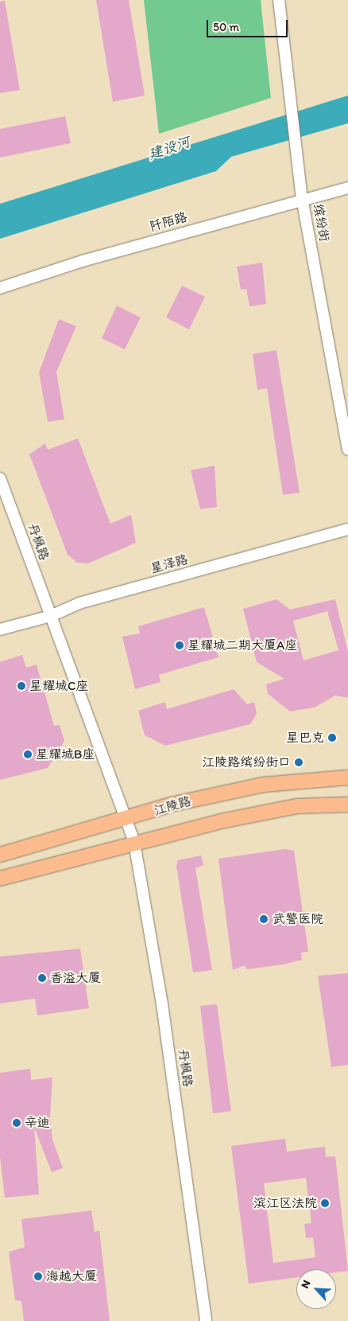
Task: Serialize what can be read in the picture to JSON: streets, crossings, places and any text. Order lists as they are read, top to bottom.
{
  "streets": {
    "main road": ["江陵路"],
    "street": [
      "阡陌路",
      "缤纷街",
      "丹枫路",
      "星泽路"
    ]
  },
  "crossings": [
    ["阡陌路", "缤纷街"],
    ["丹枫路", "星泽路"],
    ["丹枫路", "江陵路"]
  ],
  "water": ["建设河"],
  "places": [
    "星耀城二期大厦A座",
    "星耀城C座",
    "星巴克",
    "星耀城B座",
    "江陵路缤纷街口",
    "武警医院",
    "香溢大厦",
    "辛迪",
    "滨江区法院",
    "海越大厦"
  ],
  "scale_bar": "50 m",
  "north": "top left"
}
